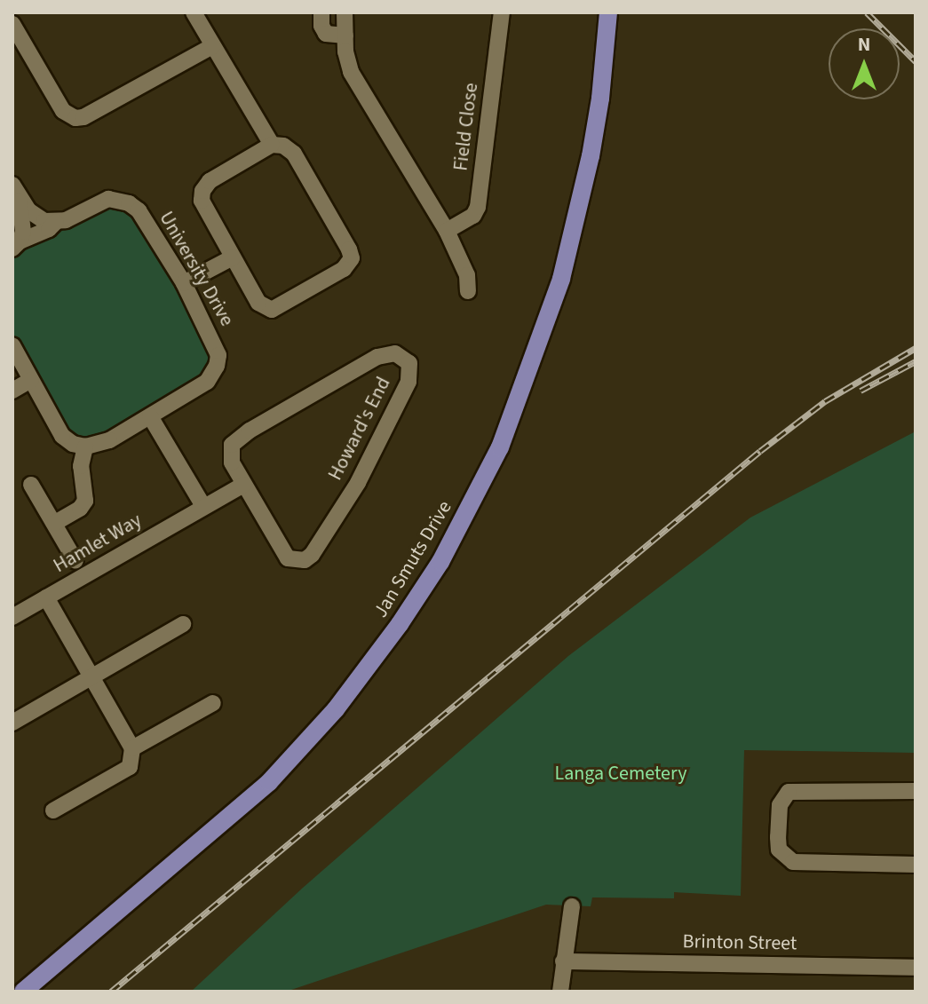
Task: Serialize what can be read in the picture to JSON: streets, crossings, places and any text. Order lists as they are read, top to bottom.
{
  "streets": {
    "main road": ["Jan Smuts Drive"],
    "street": [
      "Field Close",
      "University Drive",
      "Howard's End",
      "Hamlet Way",
      "Brinton Street"
    ]
  },
  "crossings": [
    ["Howard's End", "Hamlet Way"]
  ],
  "parks": ["Langa Cemetery"],
  "north": "top"
}
